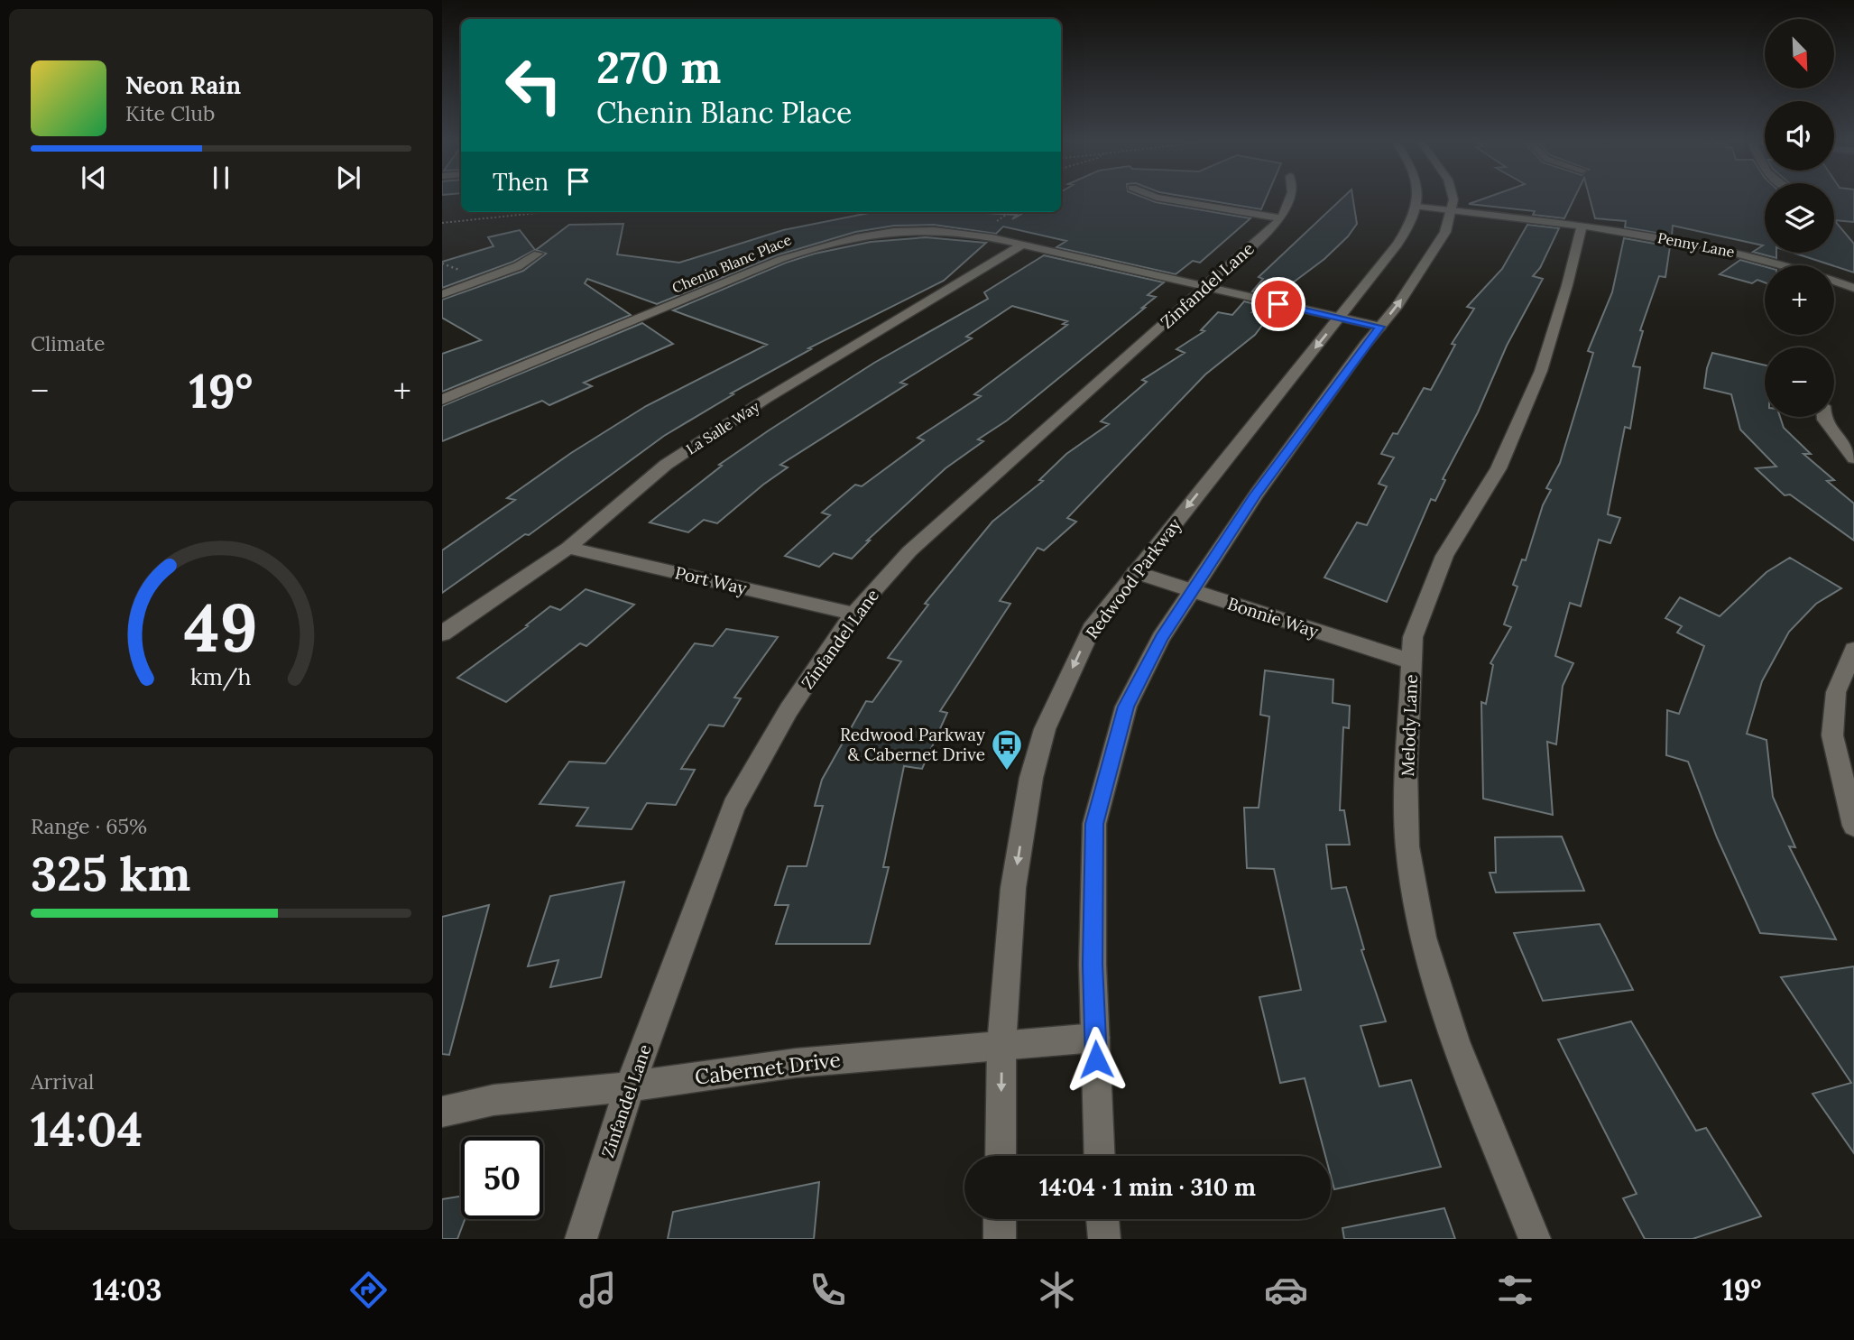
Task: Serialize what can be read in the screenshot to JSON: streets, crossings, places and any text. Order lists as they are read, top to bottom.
{
  "streets": {
    "street": [
      "Penny Lane",
      "Chenin Blanc Place",
      "Zinfandel Lane",
      "La Salle Way",
      "Redwood Parkway",
      "Port Way",
      "Bonnie Way",
      "Melody Lane",
      "Cabernet Drive"
    ]
  },
  "crossings": [
    ["Penny Lane", "Redwood Parkway"],
    ["Penny Lane", "Melody Lane"],
    ["Chenin Blanc Place", "Zinfandel Lane"],
    ["Chenin Blanc Place", "La Salle Way"],
    ["Chenin Blanc Place", "Redwood Parkway"],
    ["Zinfandel Lane", "Port Way"],
    ["Zinfandel Lane", "Cabernet Drive"],
    ["La Salle Way", "Port Way"],
    ["Redwood Parkway", "Bonnie Way"],
    ["Redwood Parkway", "Cabernet Drive"],
    ["Bonnie Way", "Melody Lane"]
  ],
  "places": {
    "bus stop": ["Redwood Parkway & Cabernet Drive"]
  },
  "north": "bottom right",
  "page": {
    "map_buttons": ["+", "−"],
    "turn": ["270 m", "Chenin Blanc Place"],
    "song": ["Neon Rain", "Kite Club"],
    "then": "Then",
    "tile": [
      "Climate",
      ["Range · 65%", "325 km"],
      ["Arrival", "14:04"]
    ],
    "heat": ["−", "19°", "+"],
    "limit": "50",
    "trip": "14:04 · 1 min · 310 m",
    "tabs": ["14:03", "19°"],
    "gauge": ["49", "km/h"]
  }
}
